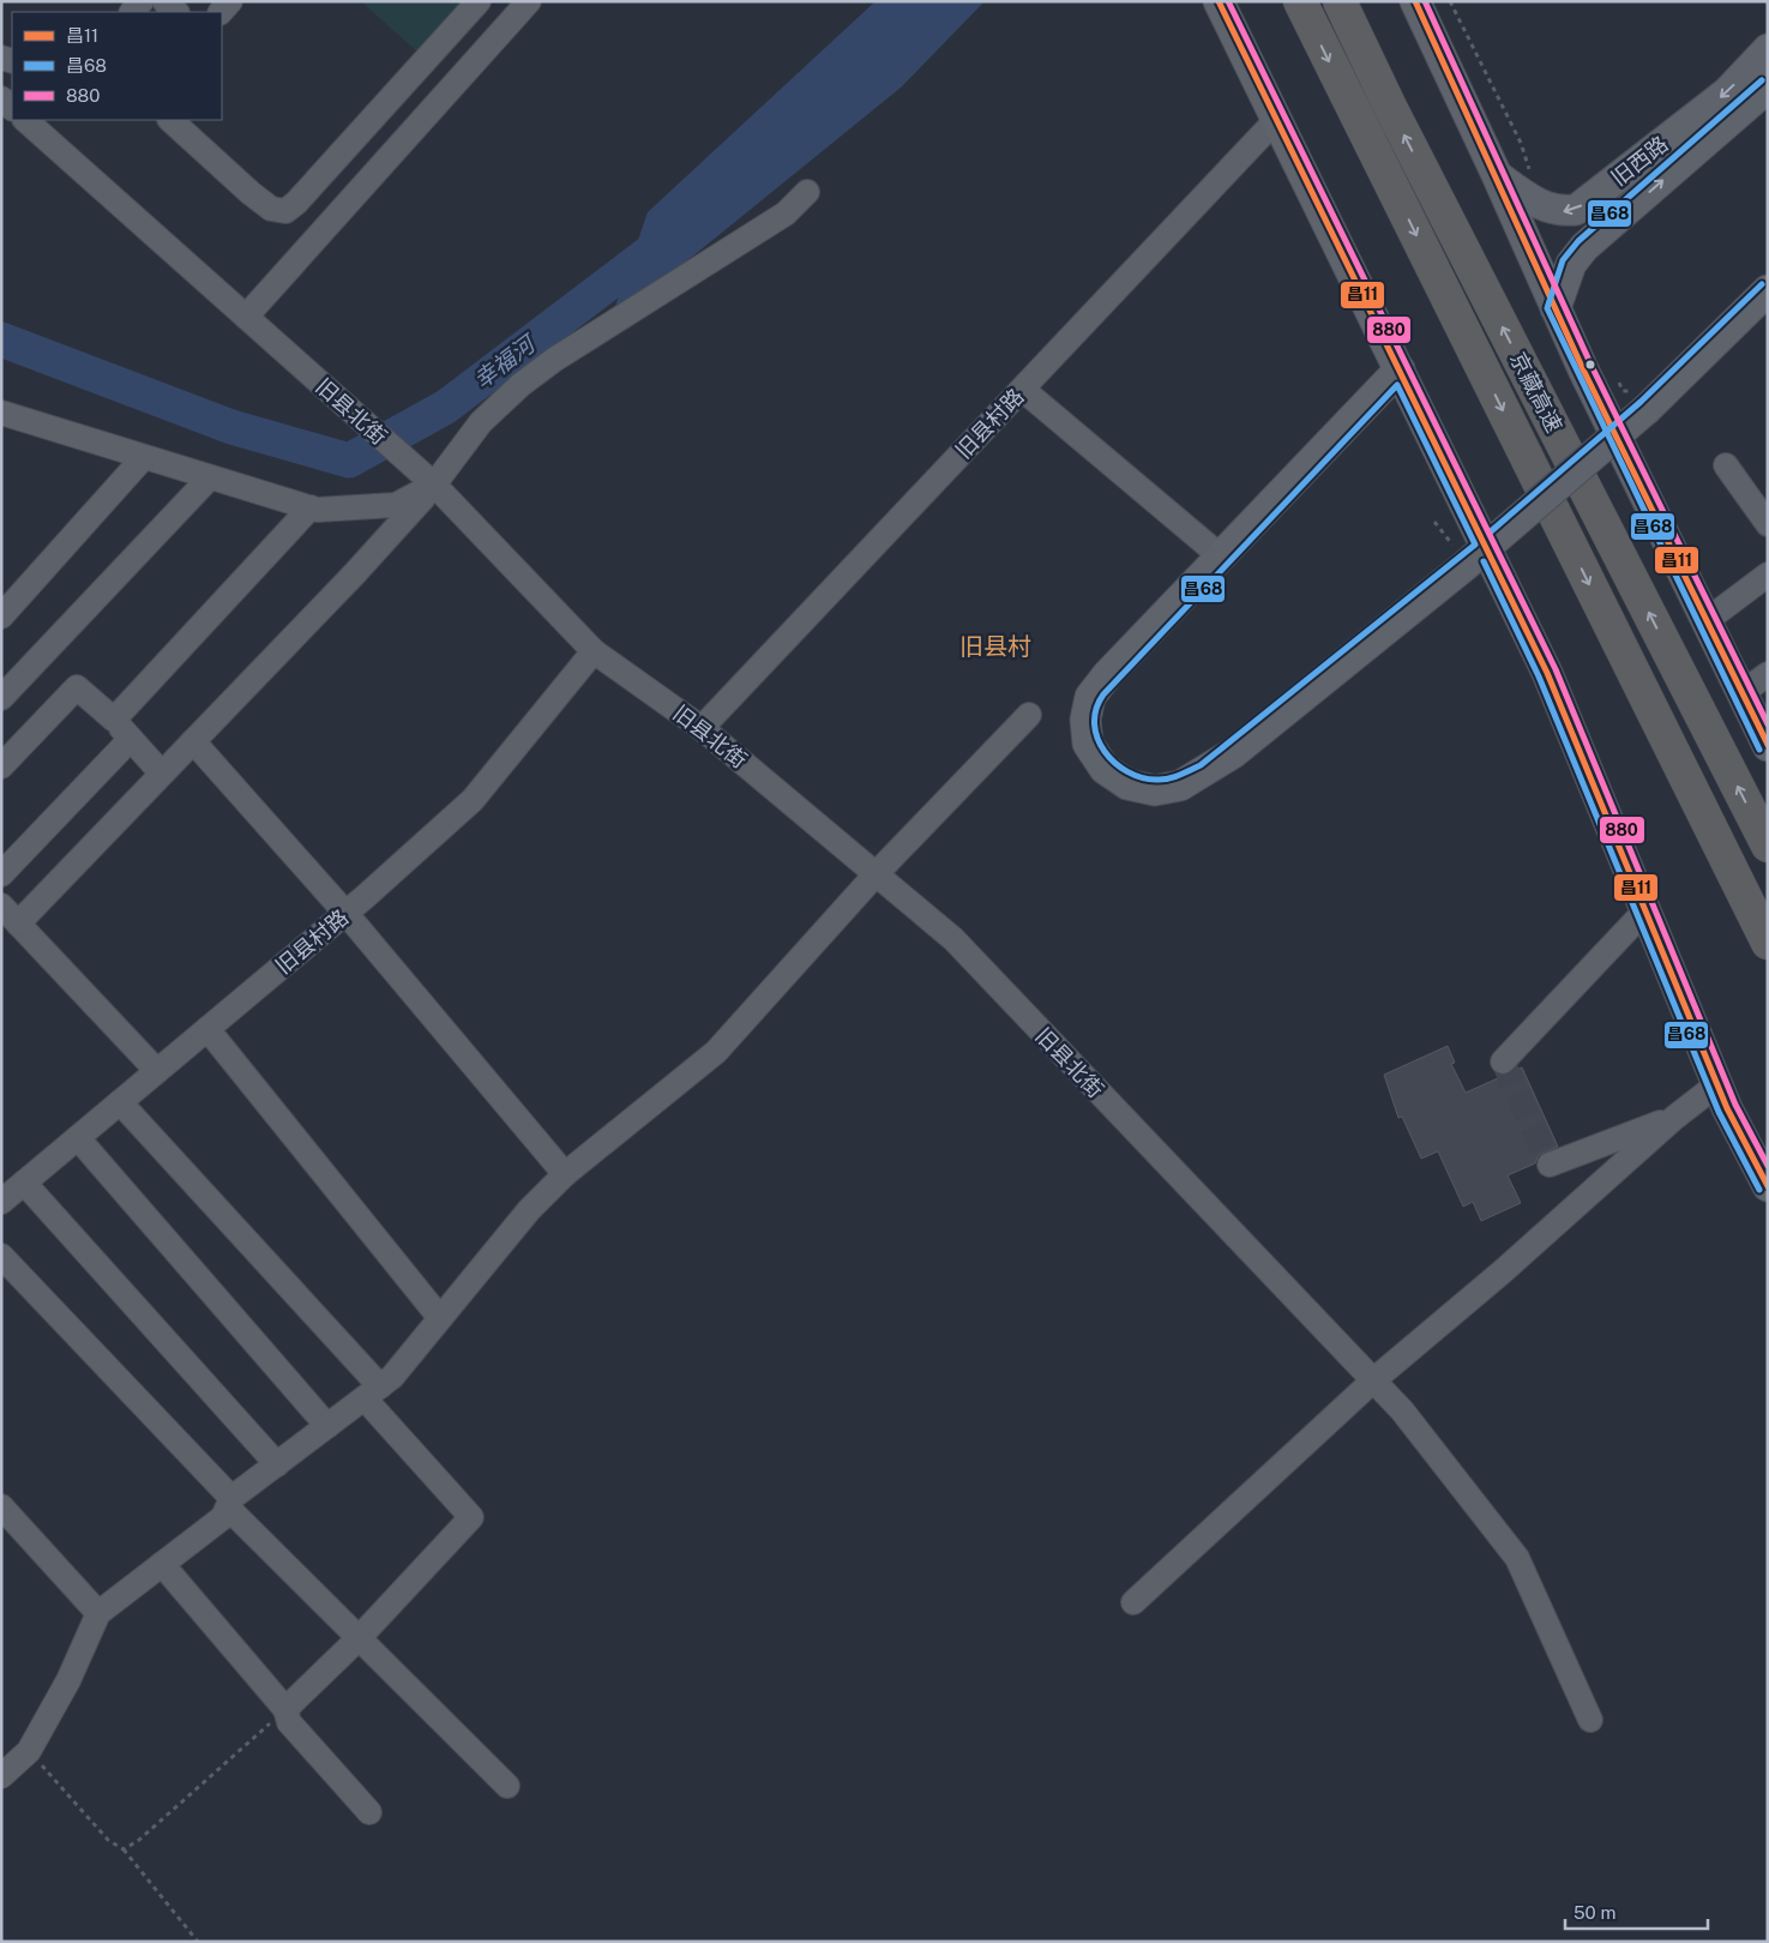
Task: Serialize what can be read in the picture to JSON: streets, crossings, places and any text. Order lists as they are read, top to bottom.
{
  "streets": {
    "highway": ["京藏高速"],
    "main road": ["旧西路"],
    "street": ["旧县北街", "旧县村路"]
  },
  "crossings": [
    ["旧县北街", "旧县村路"]
  ],
  "districts": ["旧县村"],
  "water": ["幸福河"],
  "lines": ["transit line 昌11", "transit line 880", "transit line 昌68"],
  "legend": ["昌11", "昌68", "880"],
  "scale_bar": "50 m"
}
